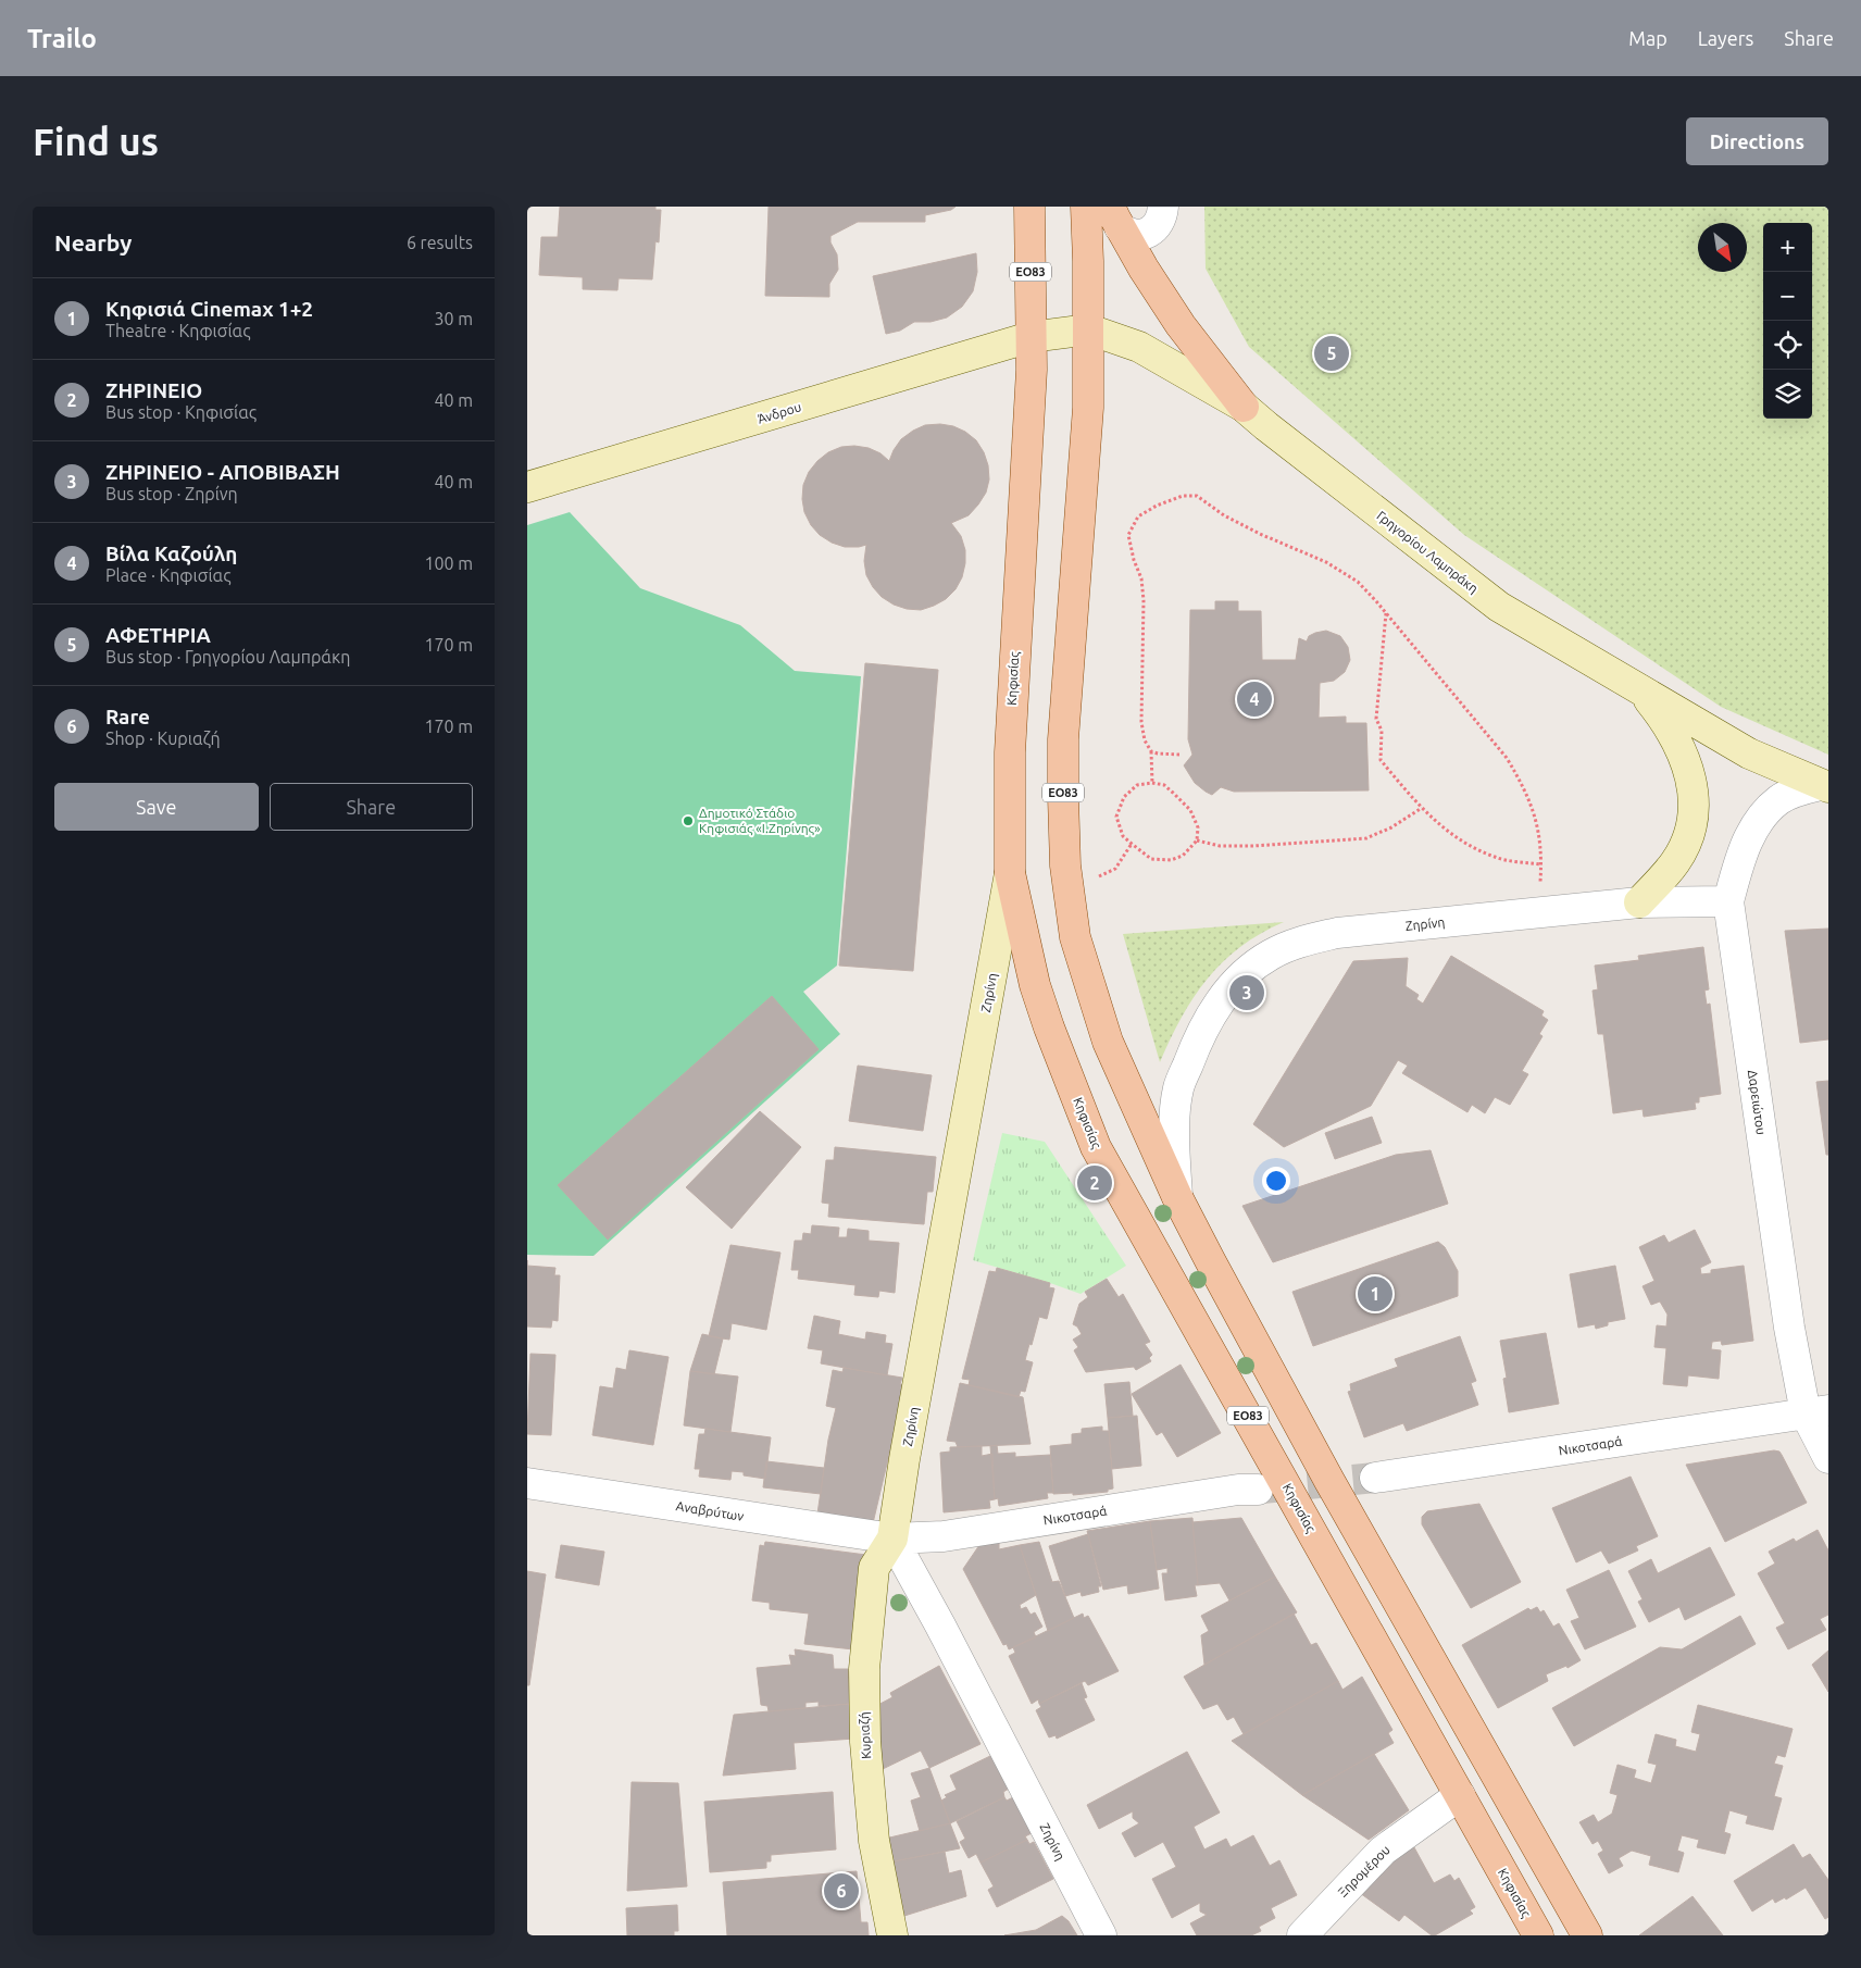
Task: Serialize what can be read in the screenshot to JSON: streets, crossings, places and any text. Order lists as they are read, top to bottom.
{
  "streets": {
    "main road": ["ΕΟ83", "Κηφισίας"],
    "street": [
      "Άνδρου",
      "Γρηγορίου Λαμπράκη",
      "Ζηρίνη",
      "Δαρειώτου",
      "Νικοτσαρά",
      "Αναβρύτων",
      "Κυριαζή",
      "Ξηρομέρου"
    ]
  },
  "crossings": [
    ["ΕΟ83", "Γρηγορίου Λαμπράκη"],
    ["ΕΟ83", "Ζηρίνη"],
    ["Άνδρου", "Γρηγορίου Λαμπράκη"],
    ["Άνδρου", "Κηφισίας"],
    ["Γρηγορίου Λαμπράκη", "Κηφισίας"],
    ["Γρηγορίου Λαμπράκη", "Δαρειώτου"],
    ["Κηφισίας", "Ζηρίνη"],
    ["Κηφισίας", "Ξηρομέρου"],
    ["Ζηρίνη", "Δαρειώτου"],
    ["Ζηρίνη", "Νικοτσαρά"],
    ["Ζηρίνη", "Αναβρύτων"],
    ["Ζηρίνη", "Κυριαζή"],
    ["Δαρειώτου", "Νικοτσαρά"],
    ["Νικοτσαρά", "Αναβρύτων"],
    ["Νικοτσαρά", "Κυριαζή"],
    ["Αναβρύτων", "Κυριαζή"]
  ],
  "places": ["Δημοτικό Στάδιο Κηφισιάς «Ι.Ζηρίνης»"],
  "north": "bottom right",
  "page": {
    "header": "Trailo",
    "nav": ["Map", "Layers", "Share"],
    "buttons": [
      "Directions",
      ["Save", "Share"]
    ],
    "title": "Find us",
    "heading": ["Nearby", "6 results"],
    "map_buttons": ["+", "−"],
    "list": [
      {
        "mark": "1",
        "name": "Κηφισιά Cinemax 1+2",
        "note": "Theatre · Κηφισίας",
        "value": "30 m"
      },
      {
        "mark": "2",
        "name": "ΖΗΡΙΝΕΙΟ",
        "note": "Bus stop · Κηφισίας",
        "value": "40 m"
      },
      {
        "mark": "3",
        "name": "ΖΗΡΙΝΕΙΟ - ΑΠΟΒΙΒΑΣΗ",
        "note": "Bus stop · Ζηρίνη",
        "value": "40 m"
      },
      {
        "mark": "4",
        "name": "Βίλα Καζούλη",
        "note": "Place · Κηφισίας",
        "value": "100 m"
      },
      {
        "mark": "5",
        "name": "ΑΦΕΤΗΡΙΑ",
        "note": "Bus stop · Γρηγορίου Λαμπράκη",
        "value": "170 m"
      },
      {
        "mark": "6",
        "name": "Rare",
        "note": "Shop · Κυριαζή",
        "value": "170 m"
      }
    ],
    "pins": [
      "5",
      "4",
      "3",
      "2",
      "1",
      "6"
    ]
  }
}
